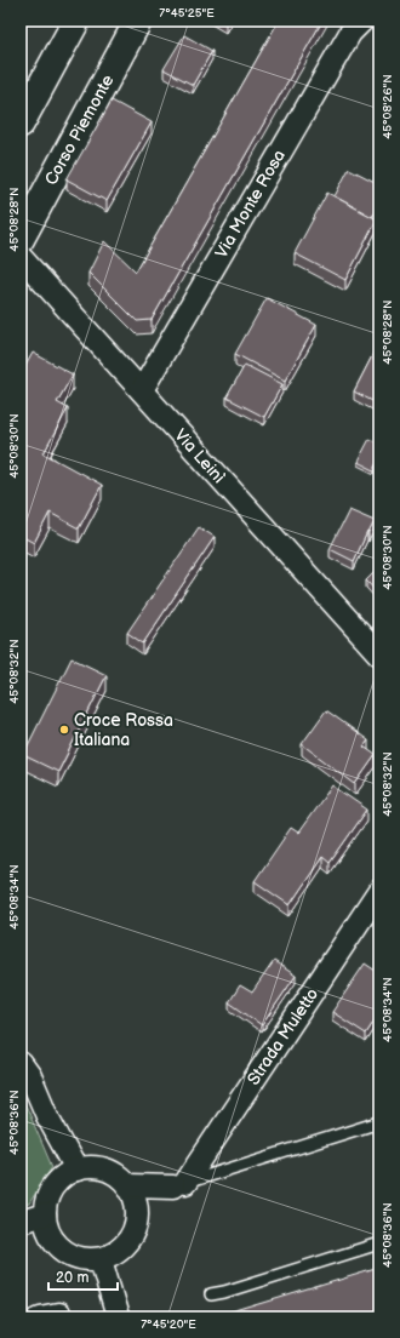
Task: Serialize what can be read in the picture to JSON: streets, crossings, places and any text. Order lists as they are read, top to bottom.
{
  "streets": {
    "main road": ["Corso Piemonte"],
    "street": ["Via Monte Rosa", "Via Leinì", "Strada Muletto"]
  },
  "crossings": [
    ["Via Monte Rosa", "Via Leinì"]
  ],
  "places": ["Croce Rossa Italiana"],
  "scale_bar": "20 m",
  "coordinates": [
    "7°45'25\"E",
    "45°08'26\"N",
    "45°08'28\"N",
    "45°08'30\"N",
    "45°08'32\"N",
    "45°08'34\"N",
    "45°08'36\"N",
    "7°45'20\"E"
  ]
}
